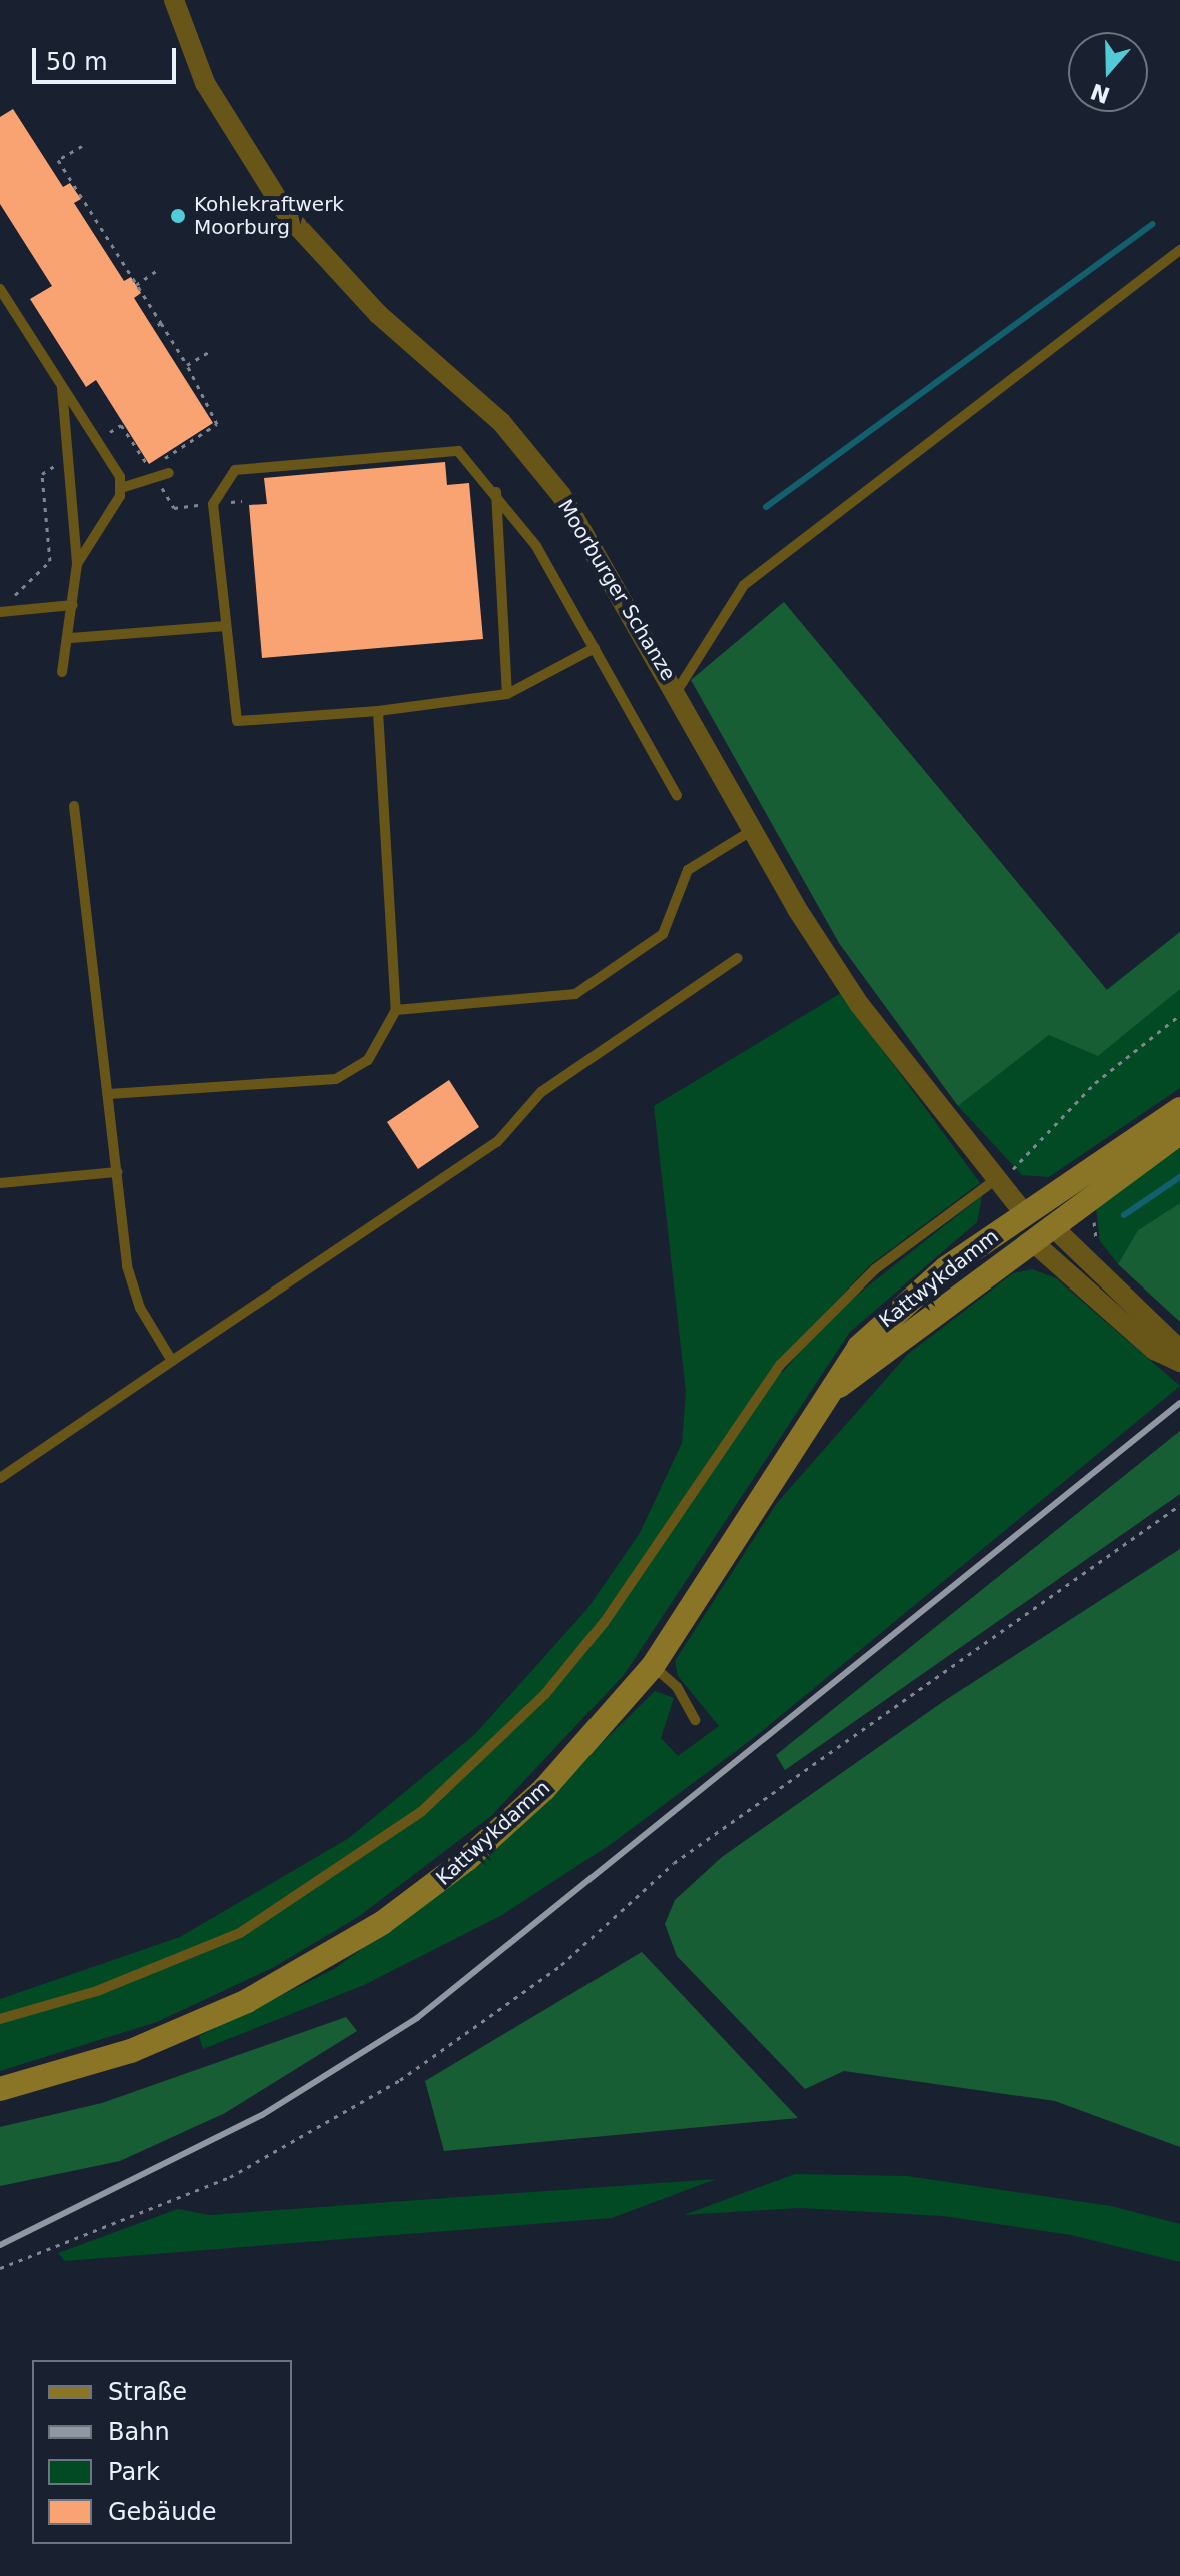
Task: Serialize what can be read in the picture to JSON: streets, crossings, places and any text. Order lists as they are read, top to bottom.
{
  "streets": {
    "main road": ["Kattwykdamm"],
    "street": ["Moorburger Schanze"]
  },
  "crossings": [
    ["Moorburger Schanze", "Kattwykdamm"]
  ],
  "places": ["Kohlekraftwerk Moorburg"],
  "legend": [
    "Straße",
    "Bahn",
    "Park",
    "Gebäude"
  ],
  "scale_bar": "50 m",
  "north": "bottom"
}
